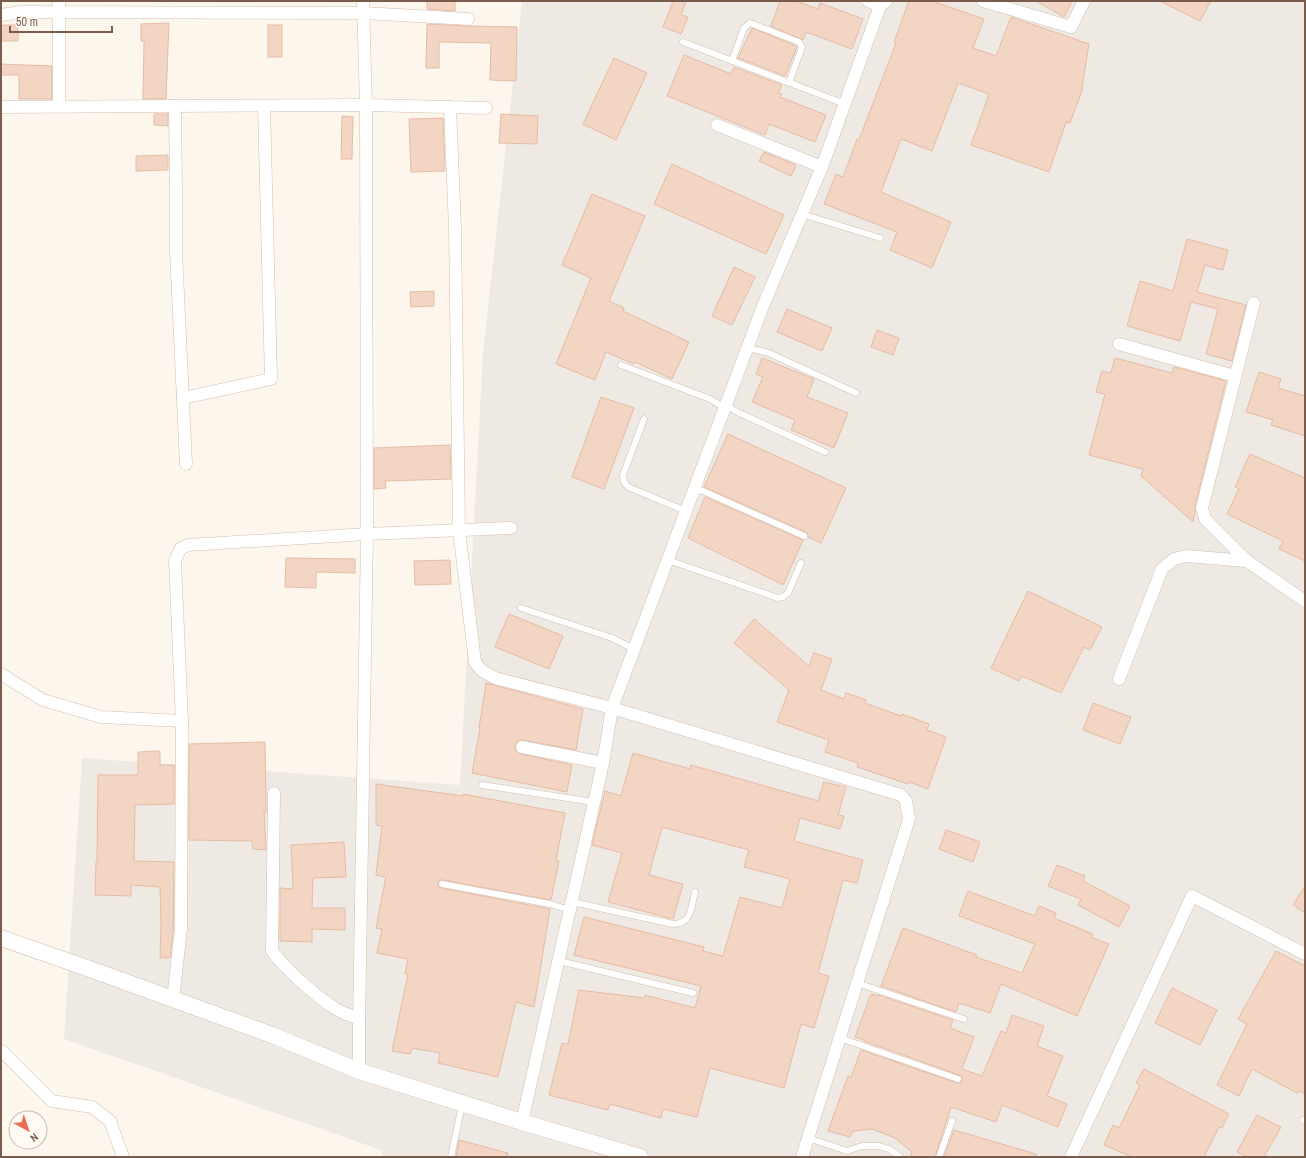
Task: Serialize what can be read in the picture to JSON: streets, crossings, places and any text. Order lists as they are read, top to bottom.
{
  "scale_bar": "50 m",
  "north": "bottom right"
}
